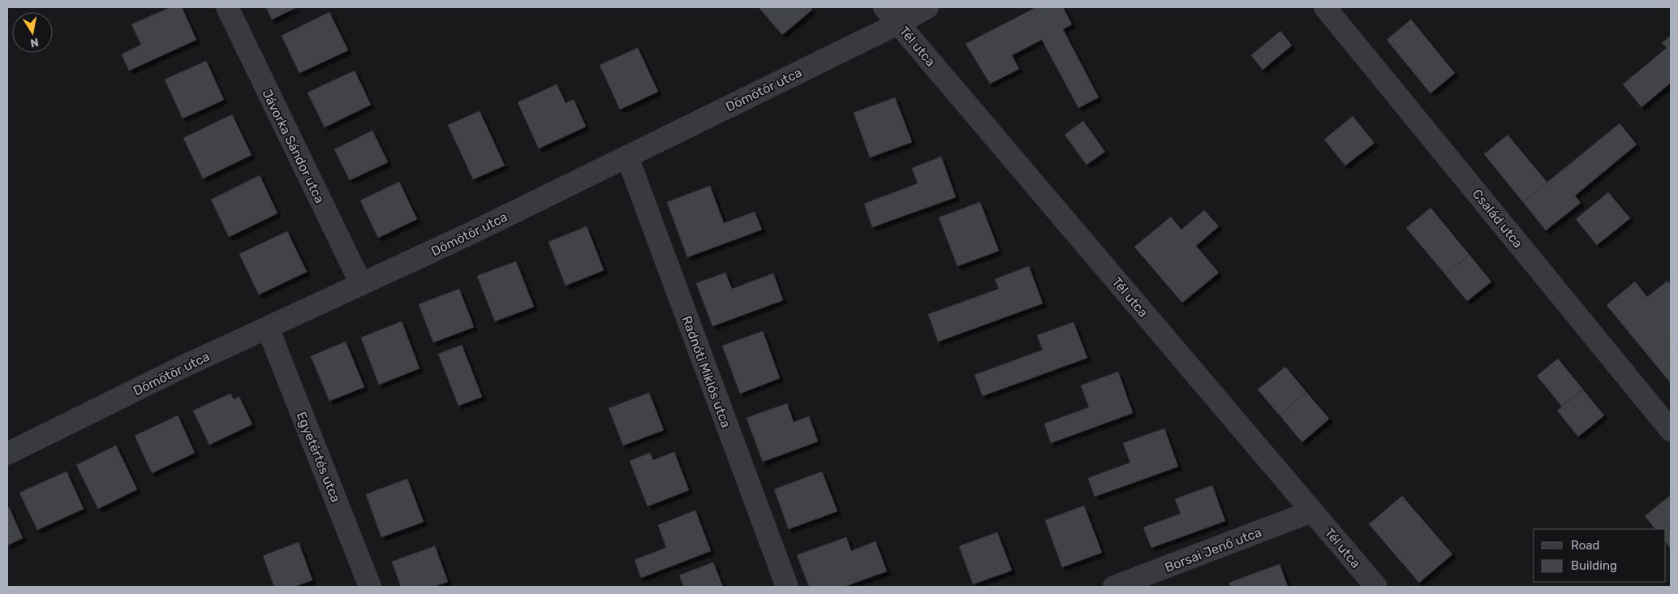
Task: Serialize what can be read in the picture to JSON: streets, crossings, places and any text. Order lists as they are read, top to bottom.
{
  "streets": {
    "street": [
      "Tél utca",
      "Dömötör utca",
      "Jávorka Sándor utca",
      "Család utca",
      "Radnóti Miklós utca",
      "Egyetértés utca",
      "Borsai Jenő utca"
    ]
  },
  "crossings": [
    ["Tél utca", "Dömötör utca"],
    ["Tél utca", "Borsai Jenő utca"],
    ["Dömötör utca", "Jávorka Sándor utca"],
    ["Dömötör utca", "Radnóti Miklós utca"],
    ["Dömötör utca", "Egyetértés utca"]
  ],
  "legend": ["Road", "Building"],
  "north": "bottom"
}
